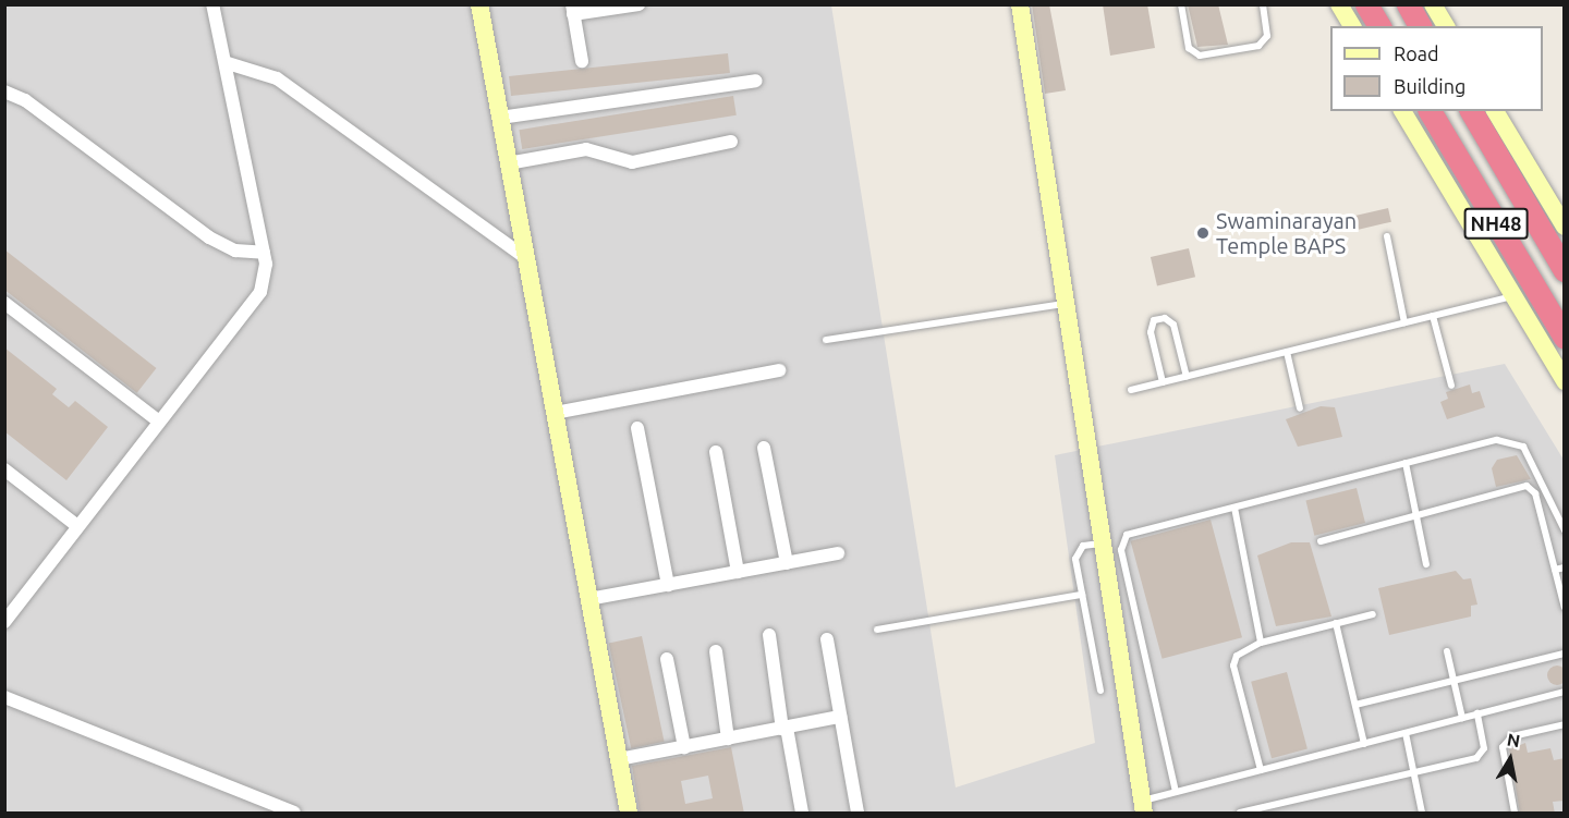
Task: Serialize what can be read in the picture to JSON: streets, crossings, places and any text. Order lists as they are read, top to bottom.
{
  "streets": {
    "highway": ["NH48"]
  },
  "places": ["Swaminarayan Temple BAPS"],
  "legend": ["Road", "Building"],
  "north": "top"
}
